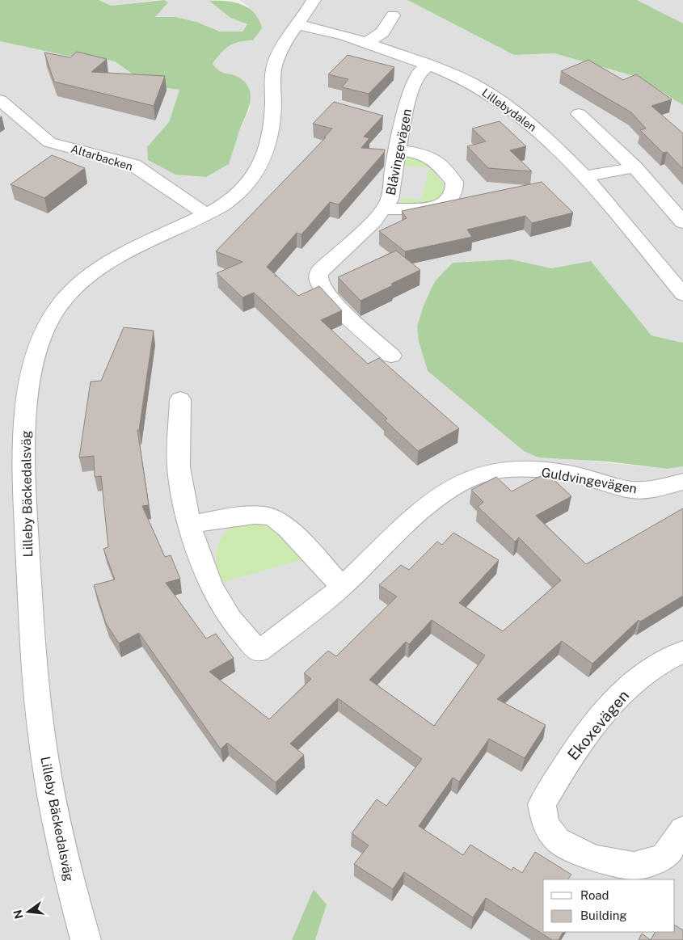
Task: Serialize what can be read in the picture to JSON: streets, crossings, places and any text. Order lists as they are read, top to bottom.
{
  "streets": {
    "street": [
      "Lillebydalen",
      "Blåvingevägen",
      "Altarbacken",
      "Guldvingevägen",
      "Lilleby Bäckedalsväg",
      "Ekoxevägen"
    ]
  },
  "crossings": [
    ["Lillebydalen", "Blåvingevägen"],
    ["Lillebydalen", "Lilleby Bäckedalsväg"],
    ["Altarbacken", "Lilleby Bäckedalsväg"]
  ],
  "legend": ["Road", "Building"],
  "north": "left"
}
